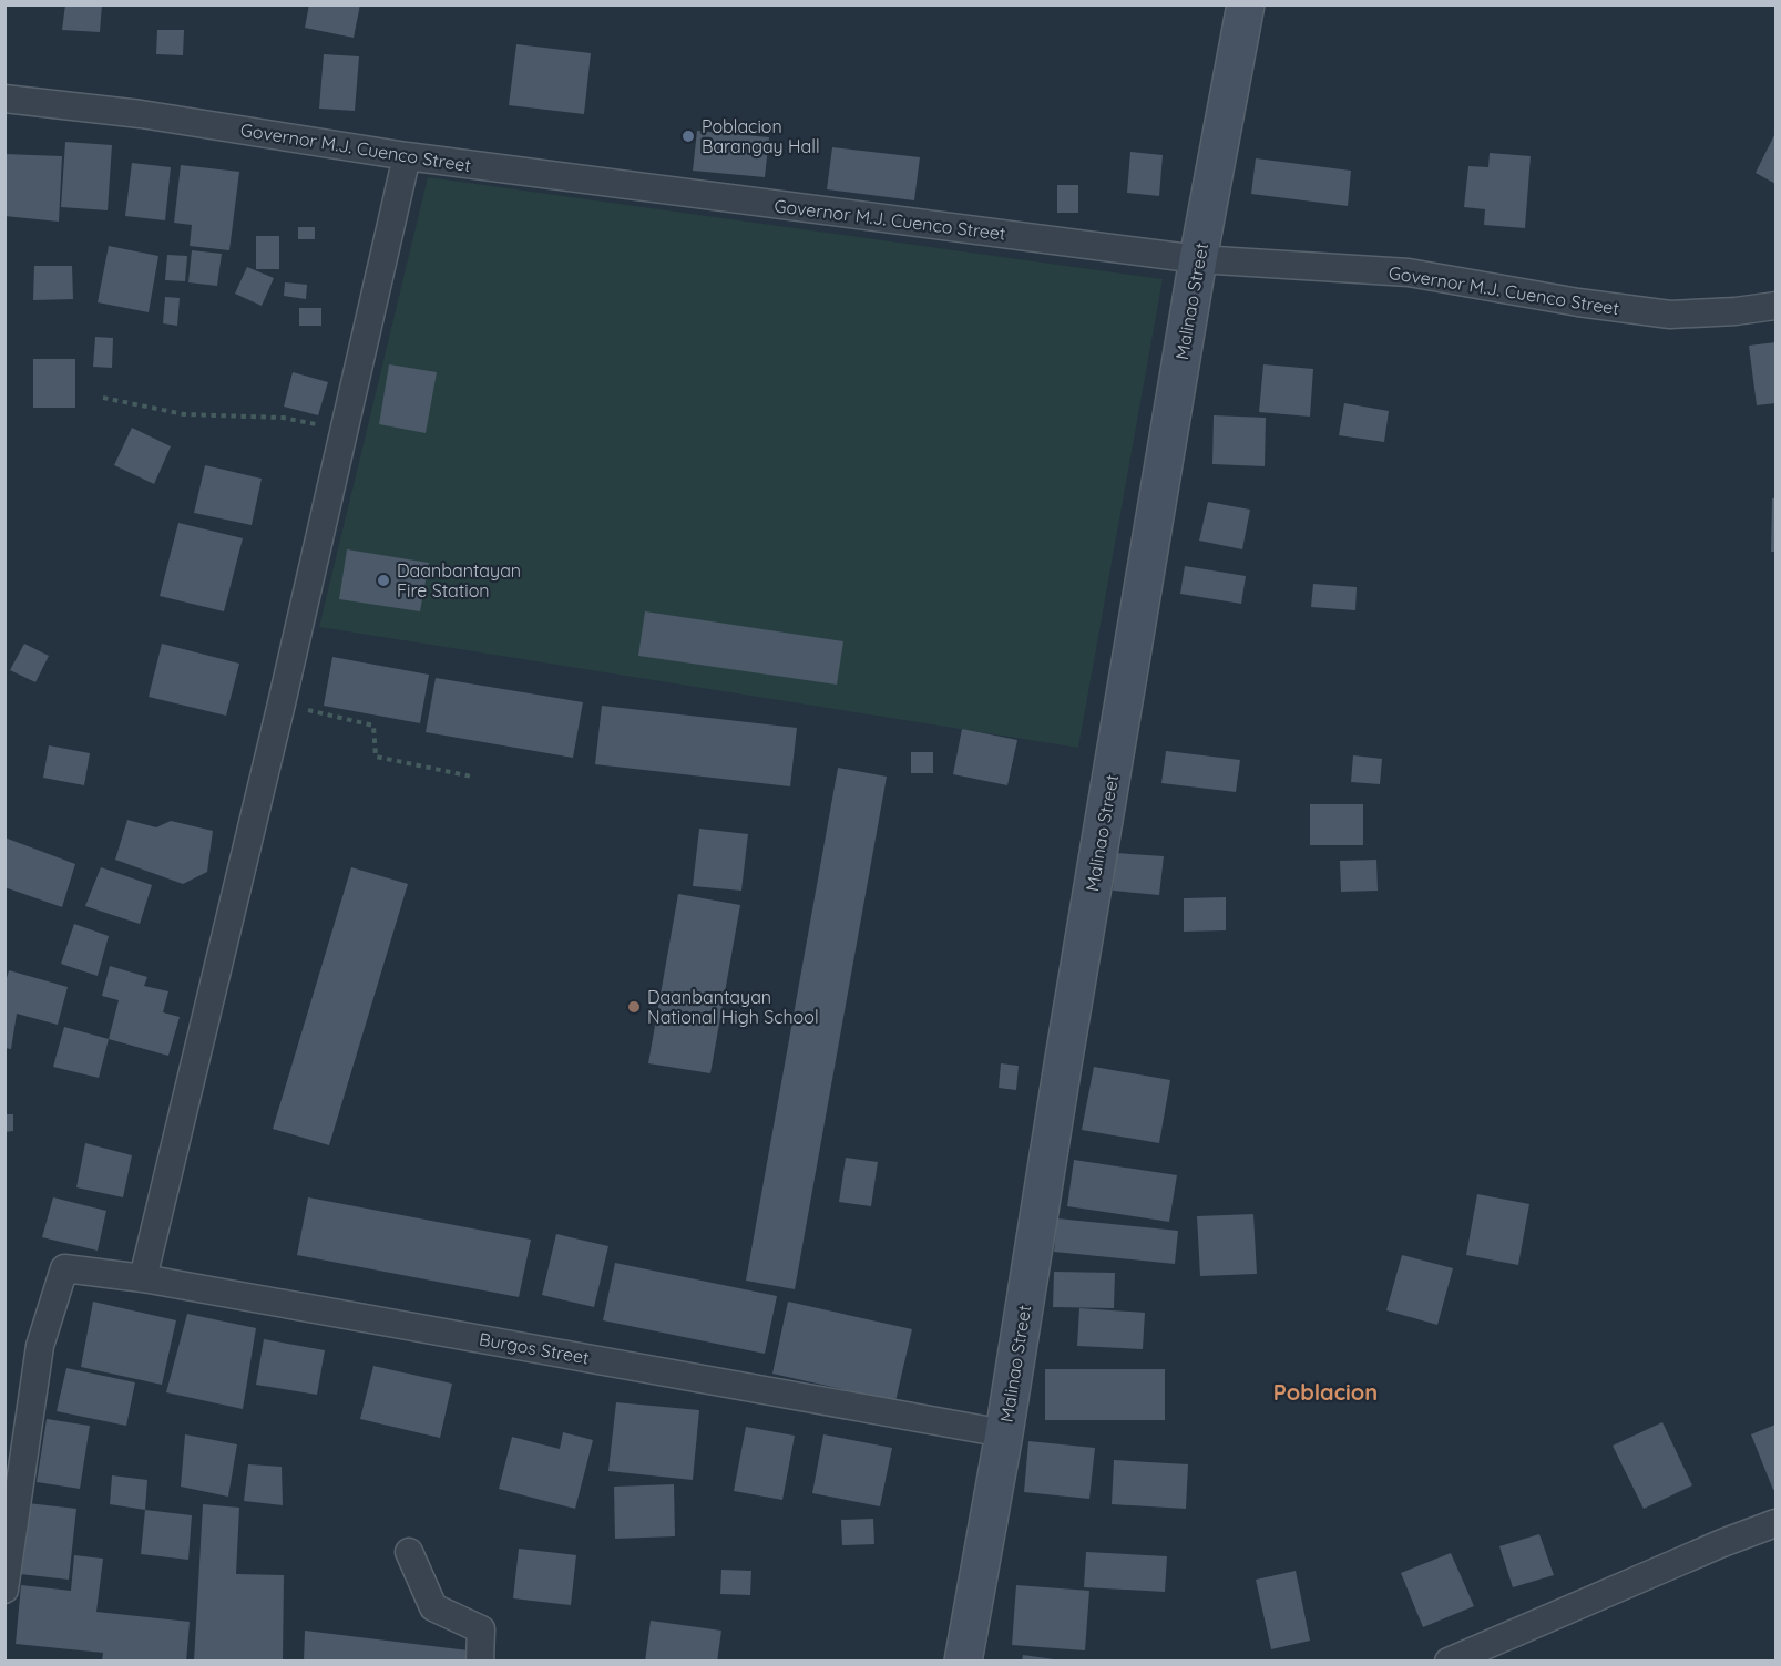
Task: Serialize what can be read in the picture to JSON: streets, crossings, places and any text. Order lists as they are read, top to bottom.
{
  "streets": {
    "main road": ["Malinao Street"],
    "street": ["Governor M.J. Cuenco Street", "Burgos Street"]
  },
  "crossings": [
    ["Governor M.J. Cuenco Street", "Malinao Street"],
    ["Malinao Street", "Burgos Street"]
  ],
  "districts": ["Poblacion"],
  "places": ["Poblacion Barangay Hall", "Daanbantayan Fire Station", "Daanbantayan National High School"]
}
